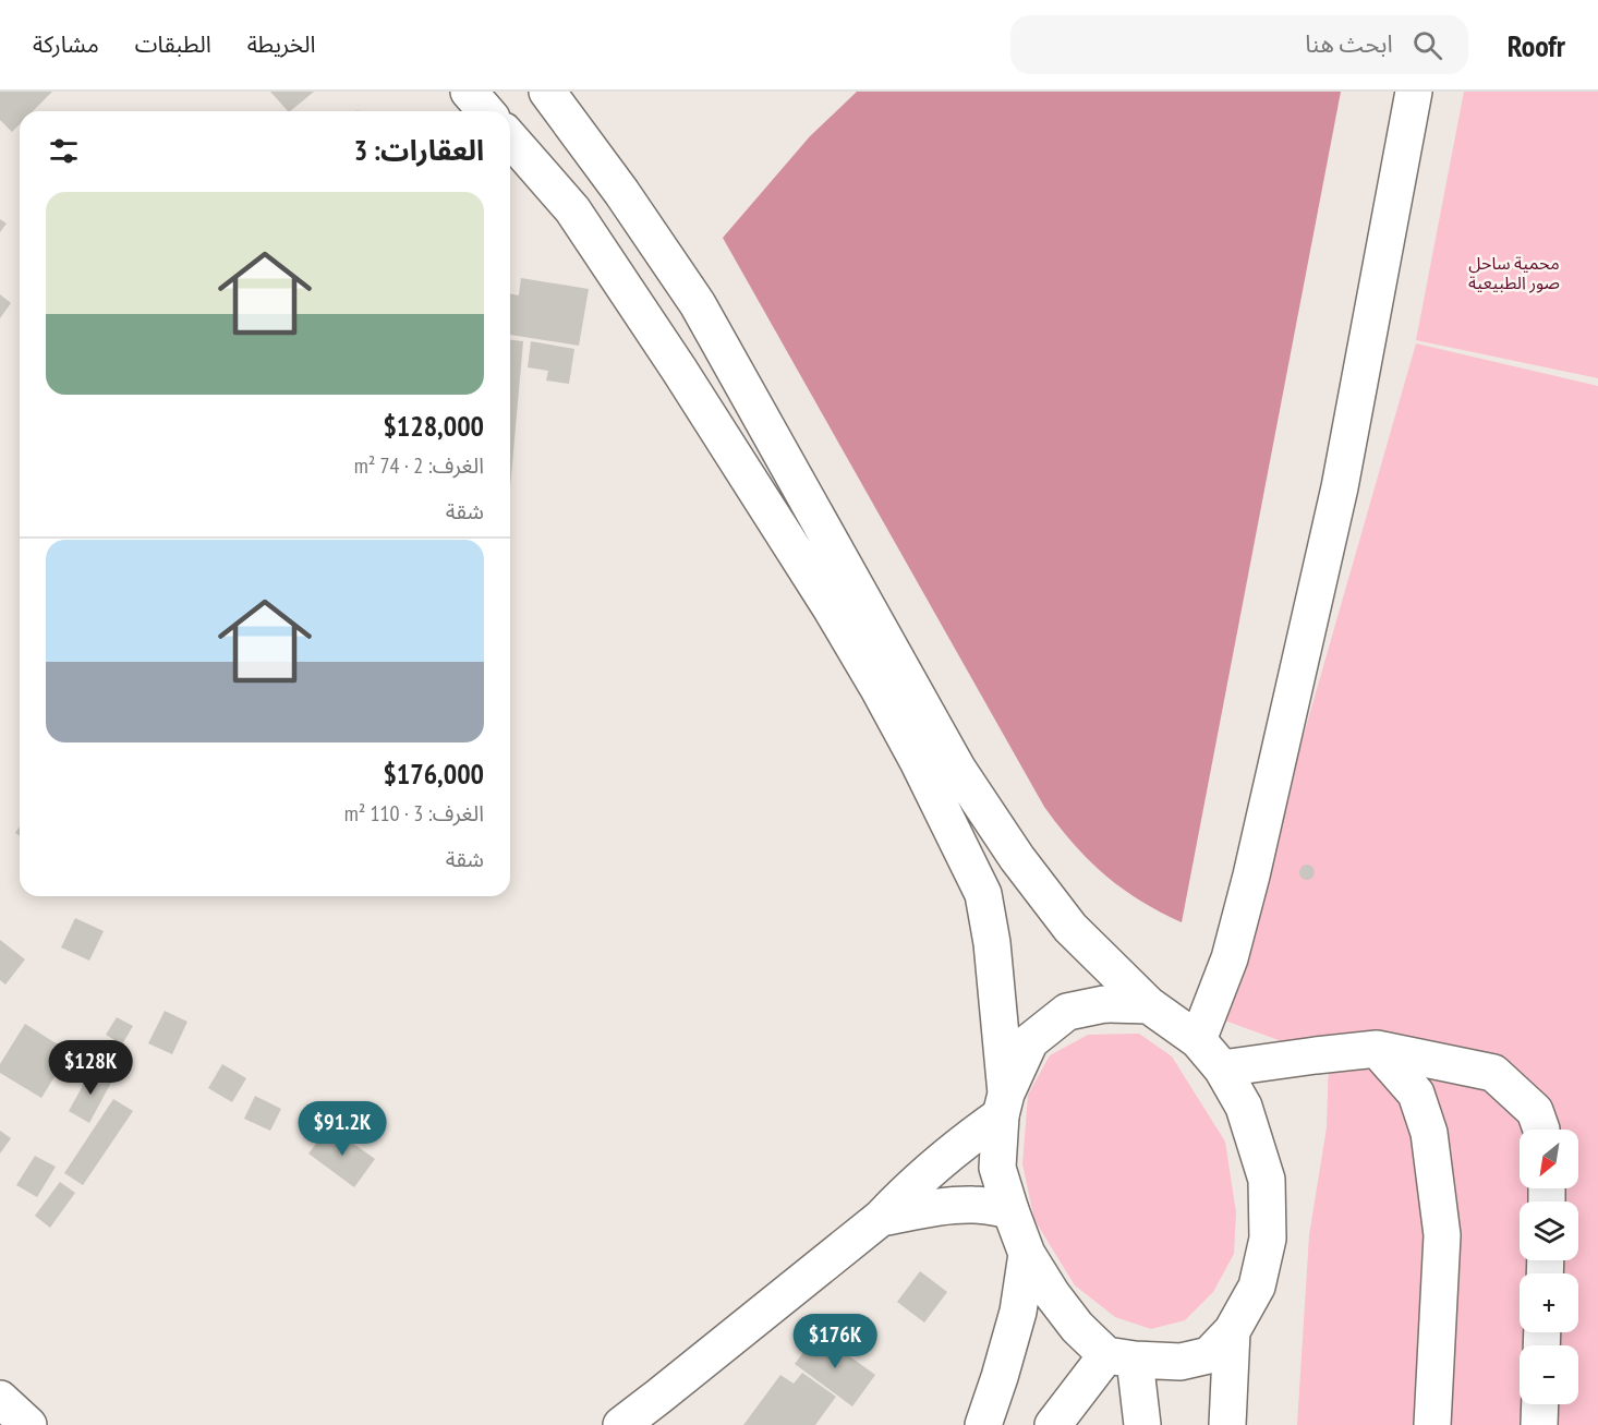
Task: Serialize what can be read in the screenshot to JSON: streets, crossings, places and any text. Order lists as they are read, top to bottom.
{
  "parks": ["محمية ساحل صور الطبيعية"],
  "north": "bottom left",
  "page": {
    "header": "Roofr",
    "search": "ابحث هنا",
    "nav": ["الخريطة", "الطبقات", "مشاركة"],
    "heading": "العقارات: 3",
    "list": [
      {
        "name": "$128,000",
        "note": "الغرف: 2 · 74 m² · شقة"
      },
      {
        "name": "$176,000",
        "note": "الغرف: 3 · 110 m² · شقة"
      }
    ],
    "price": ["$128K", "$91.2K", "$176K"],
    "map_buttons": ["+", "−"]
  }
}
